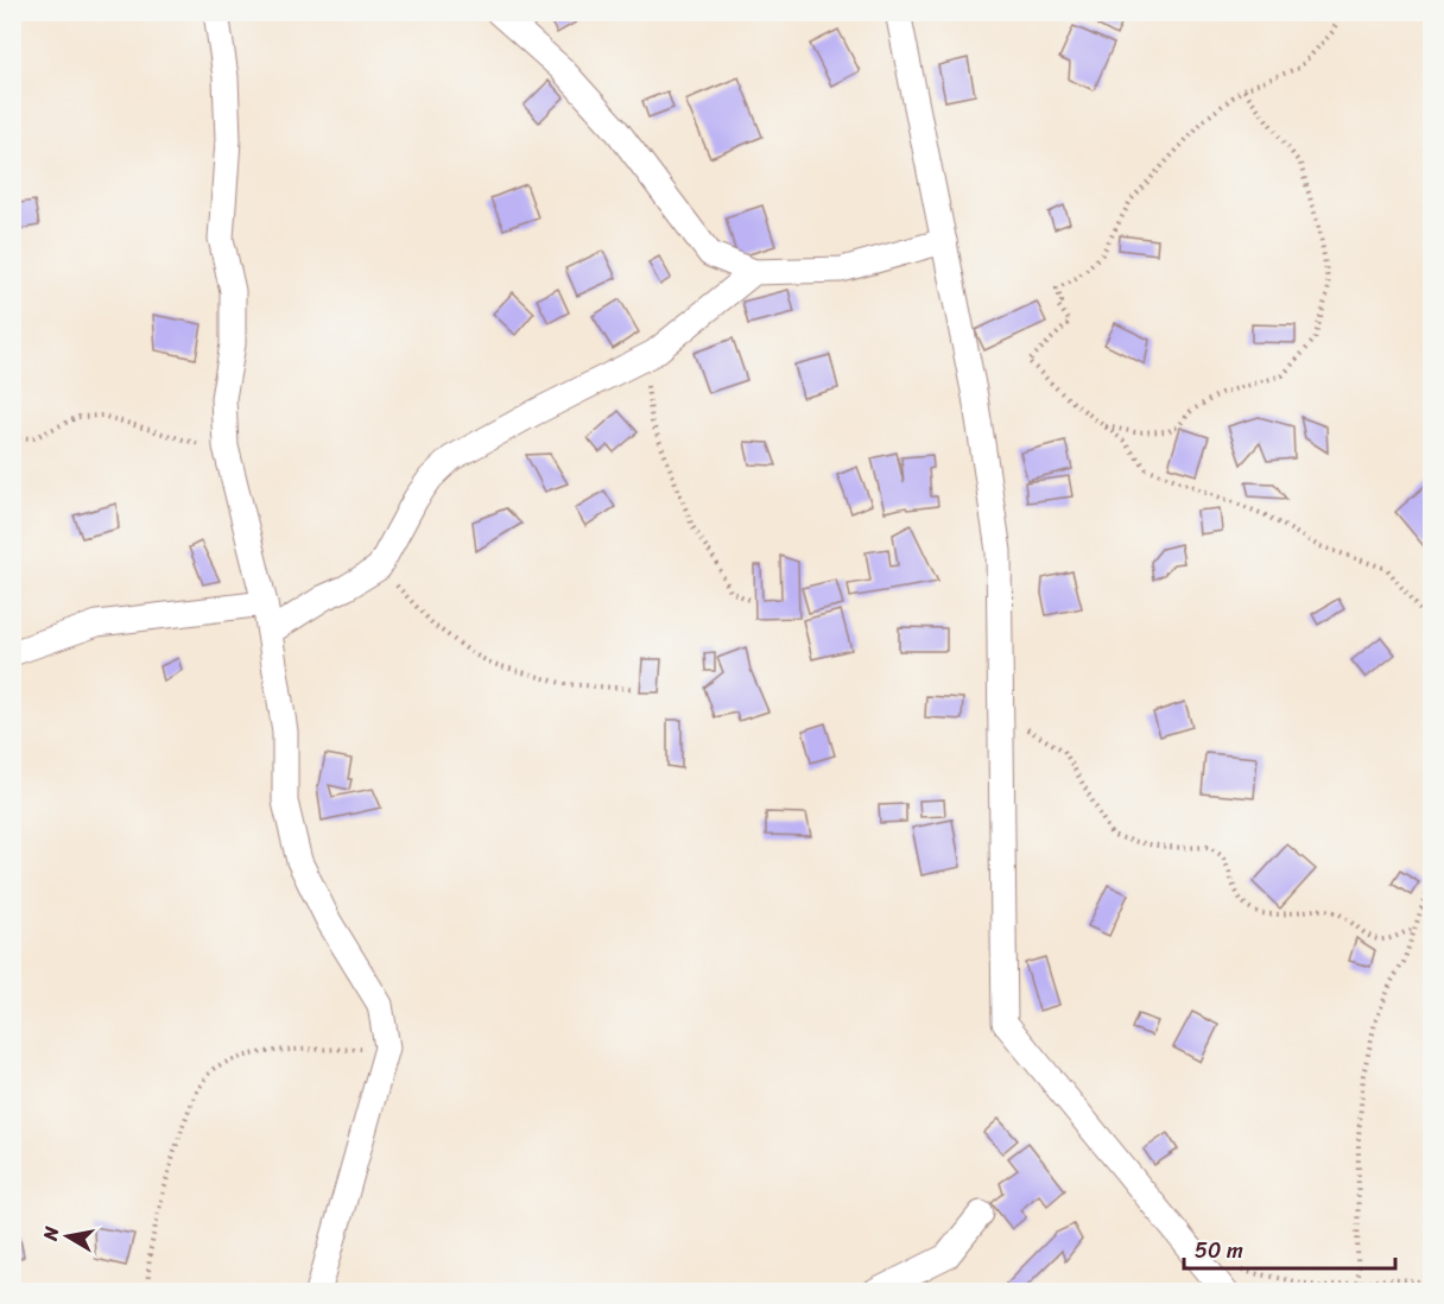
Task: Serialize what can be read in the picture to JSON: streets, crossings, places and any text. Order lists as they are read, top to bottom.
{
  "scale_bar": "50 m",
  "north": "left"
}
